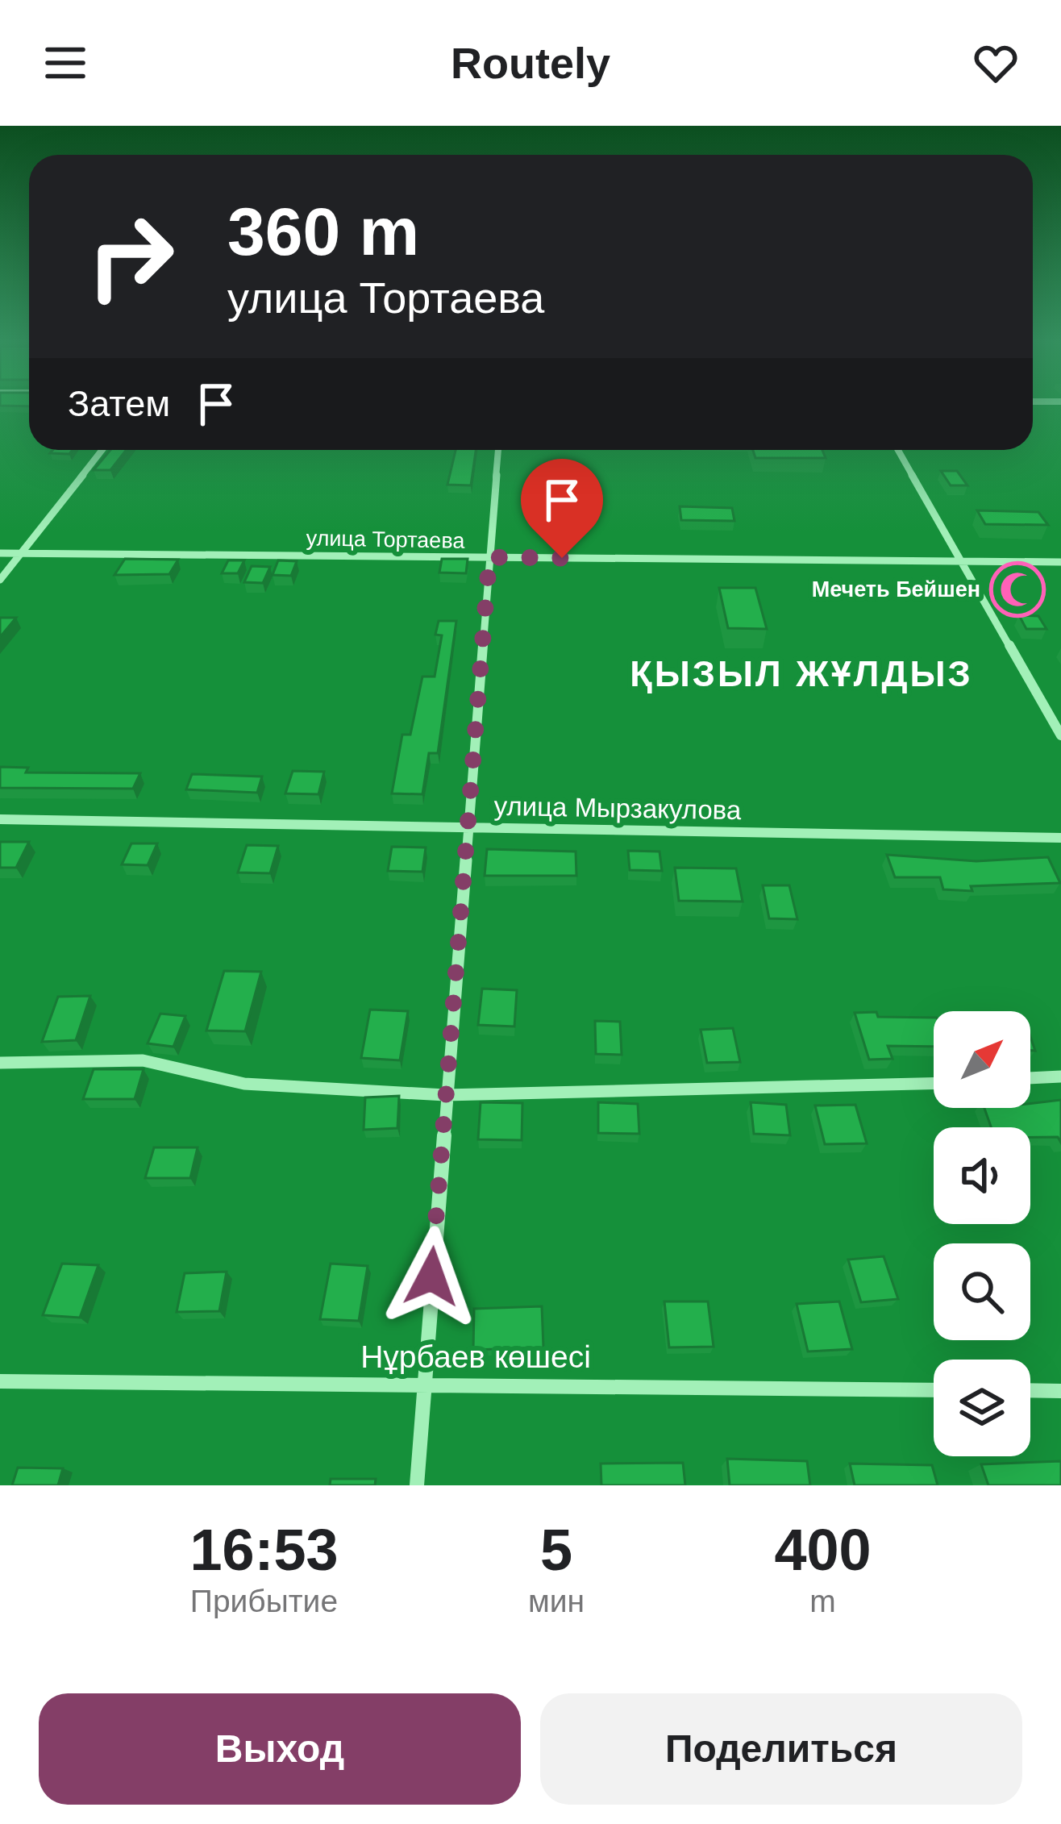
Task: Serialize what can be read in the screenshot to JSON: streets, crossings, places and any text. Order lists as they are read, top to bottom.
{
  "streets": {
    "street": ["улица Тортаева", "улица Мырзакулова", "Нұрбаев көшесі"]
  },
  "districts": ["ҚЫЗЫЛ ЖҰЛДЫЗ"],
  "places": {
    "mosque": ["Мечеть Бейшен"]
  },
  "north": "top right",
  "page": {
    "header": "Routely",
    "turn": ["360 m", "улица Тортаева"],
    "then": "Затем",
    "eta": [
      "16:53",
      "Прибытие",
      "5",
      "мин",
      "400",
      "m"
    ],
    "buttons": ["Выход", "Поделиться"]
  }
}
